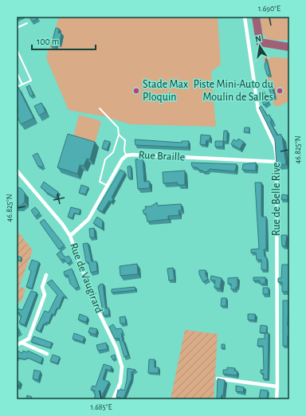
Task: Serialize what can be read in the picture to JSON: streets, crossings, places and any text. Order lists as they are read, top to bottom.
{
  "streets": {
    "street": ["Rue Braille", "Rue de Belle Rive", "Rue de Vaugirard"]
  },
  "crossings": [
    ["Rue Braille", "Rue de Belle Rive"],
    ["Rue Braille", "Rue de Vaugirard"]
  ],
  "places": ["Stade Max Ploquin", "Piste Mini-Auto du Moulin de Salles"],
  "scale_bar": "100 m",
  "north": "top",
  "coordinates": ["1.690°E", "46.825°N", "1.685°E"]
}
